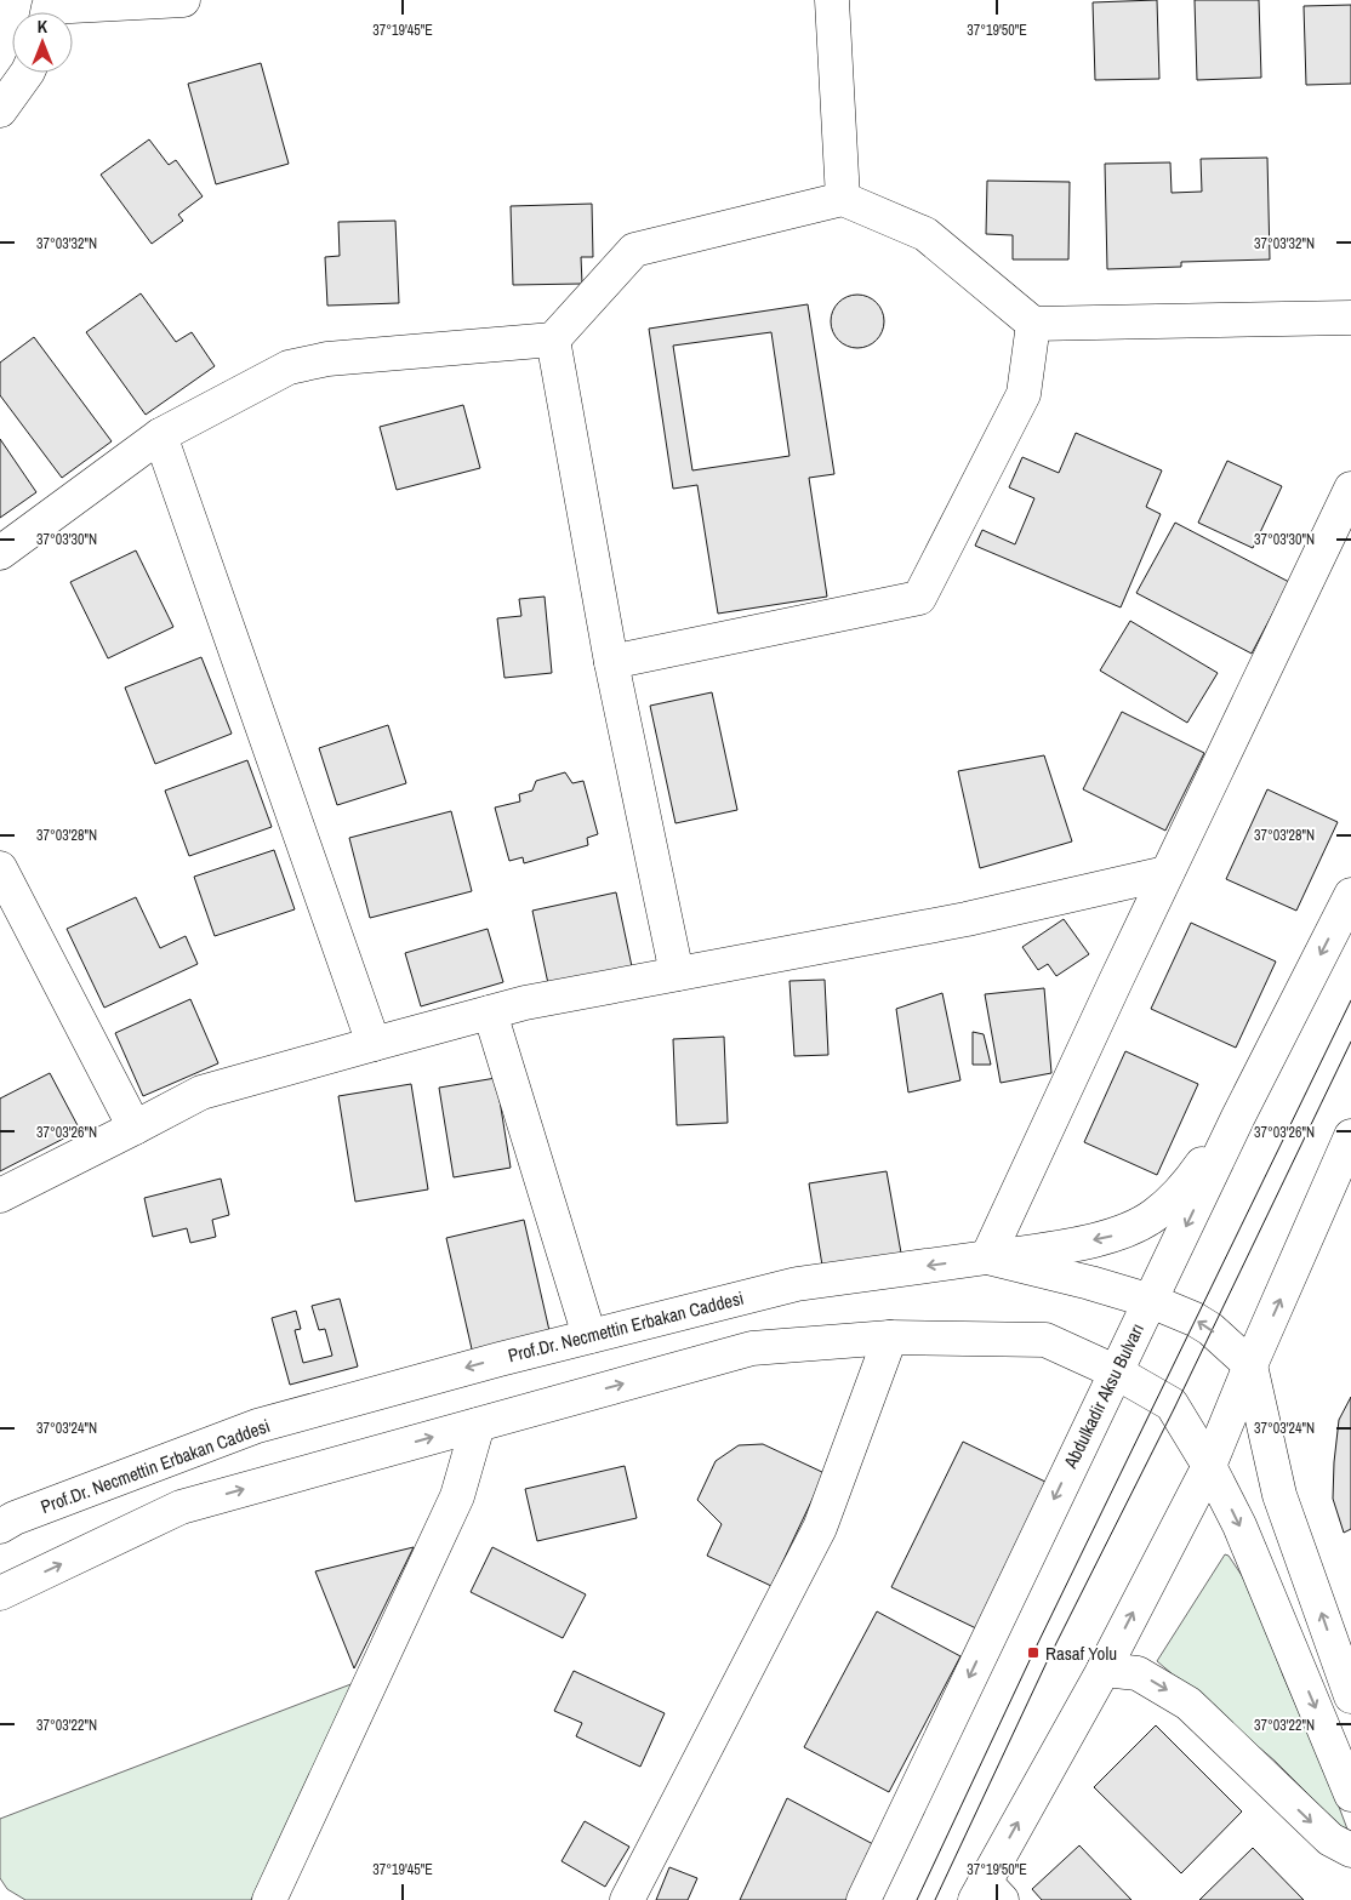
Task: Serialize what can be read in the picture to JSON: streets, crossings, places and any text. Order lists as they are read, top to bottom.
{
  "streets": {
    "street": ["Prof.Dr. Necmettin Erbakan Caddesi", "Abdulkadir Aksu Bulvarı"]
  },
  "crossings": [
    ["Prof.Dr. Necmettin Erbakan Caddesi", "Abdulkadir Aksu Bulvarı"]
  ],
  "places": {
    "transit": ["Rasaf Yolu"]
  },
  "north": "top",
  "coordinates": [
    "37°19'45\"E",
    "37°19'50\"E",
    "37°03'32\"N",
    "37°03'30\"N",
    "37°03'28\"N",
    "37°03'26\"N",
    "37°03'24\"N",
    "37°03'22\"N"
  ]
}
